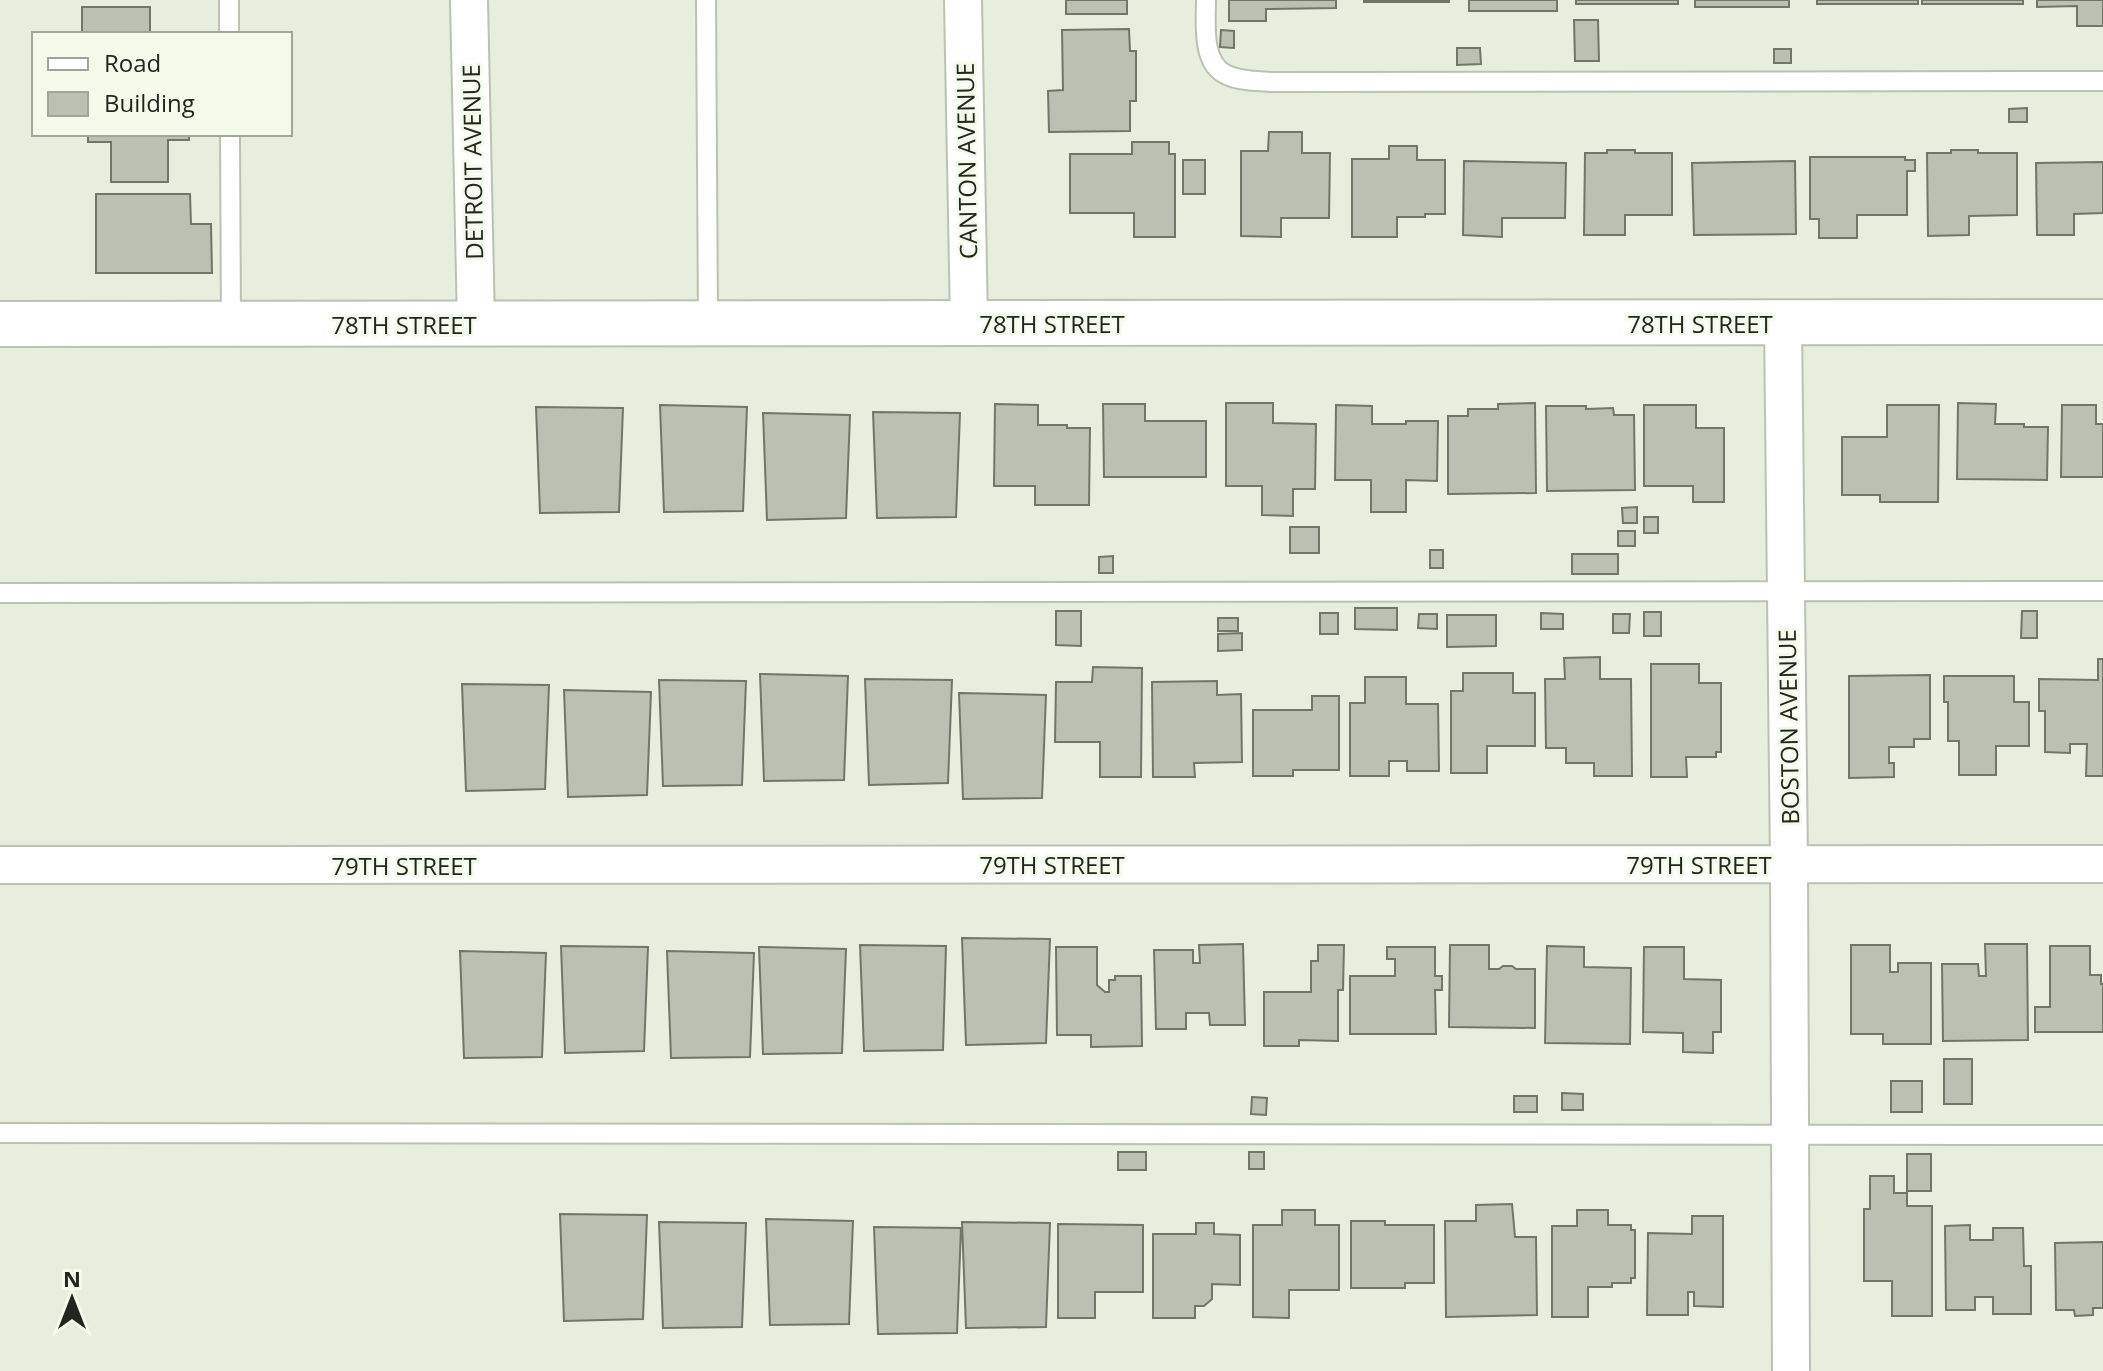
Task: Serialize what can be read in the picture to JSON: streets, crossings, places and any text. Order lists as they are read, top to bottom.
{
  "streets": {
    "street": [
      "CANTON AVENUE",
      "DETROIT AVENUE",
      "78TH STREET",
      "BOSTON AVENUE",
      "79TH STREET"
    ]
  },
  "crossings": [
    ["CANTON AVENUE", "78TH STREET"],
    ["DETROIT AVENUE", "78TH STREET"],
    ["78TH STREET", "BOSTON AVENUE"],
    ["BOSTON AVENUE", "79TH STREET"]
  ],
  "legend": ["Road", "Building"],
  "north": "top"
}
